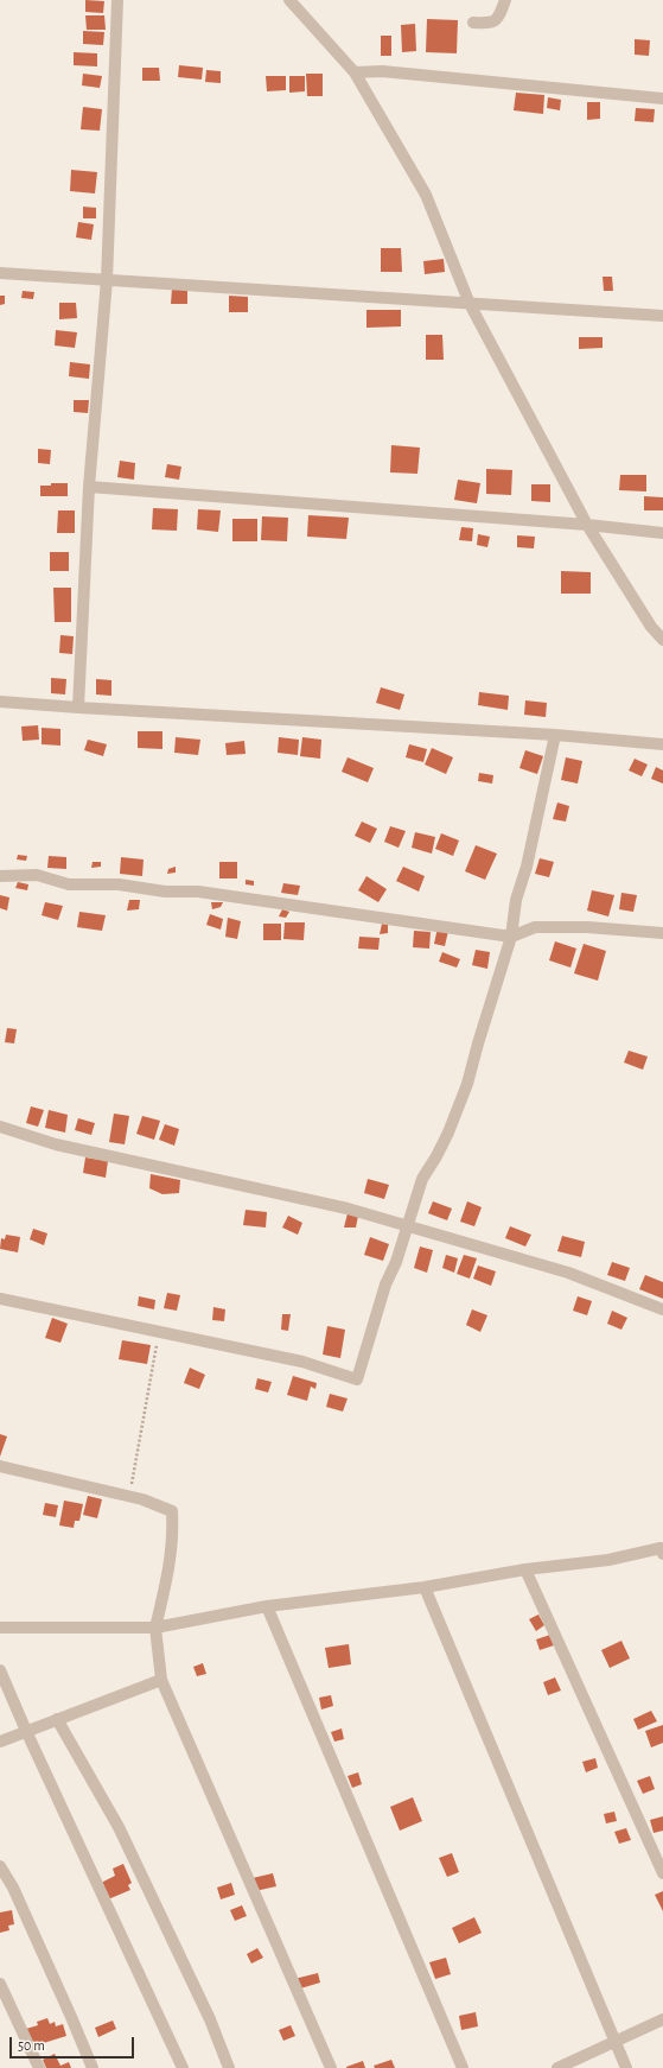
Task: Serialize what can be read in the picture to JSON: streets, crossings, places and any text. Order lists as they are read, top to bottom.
{
  "scale_bar": "50 m"
}
